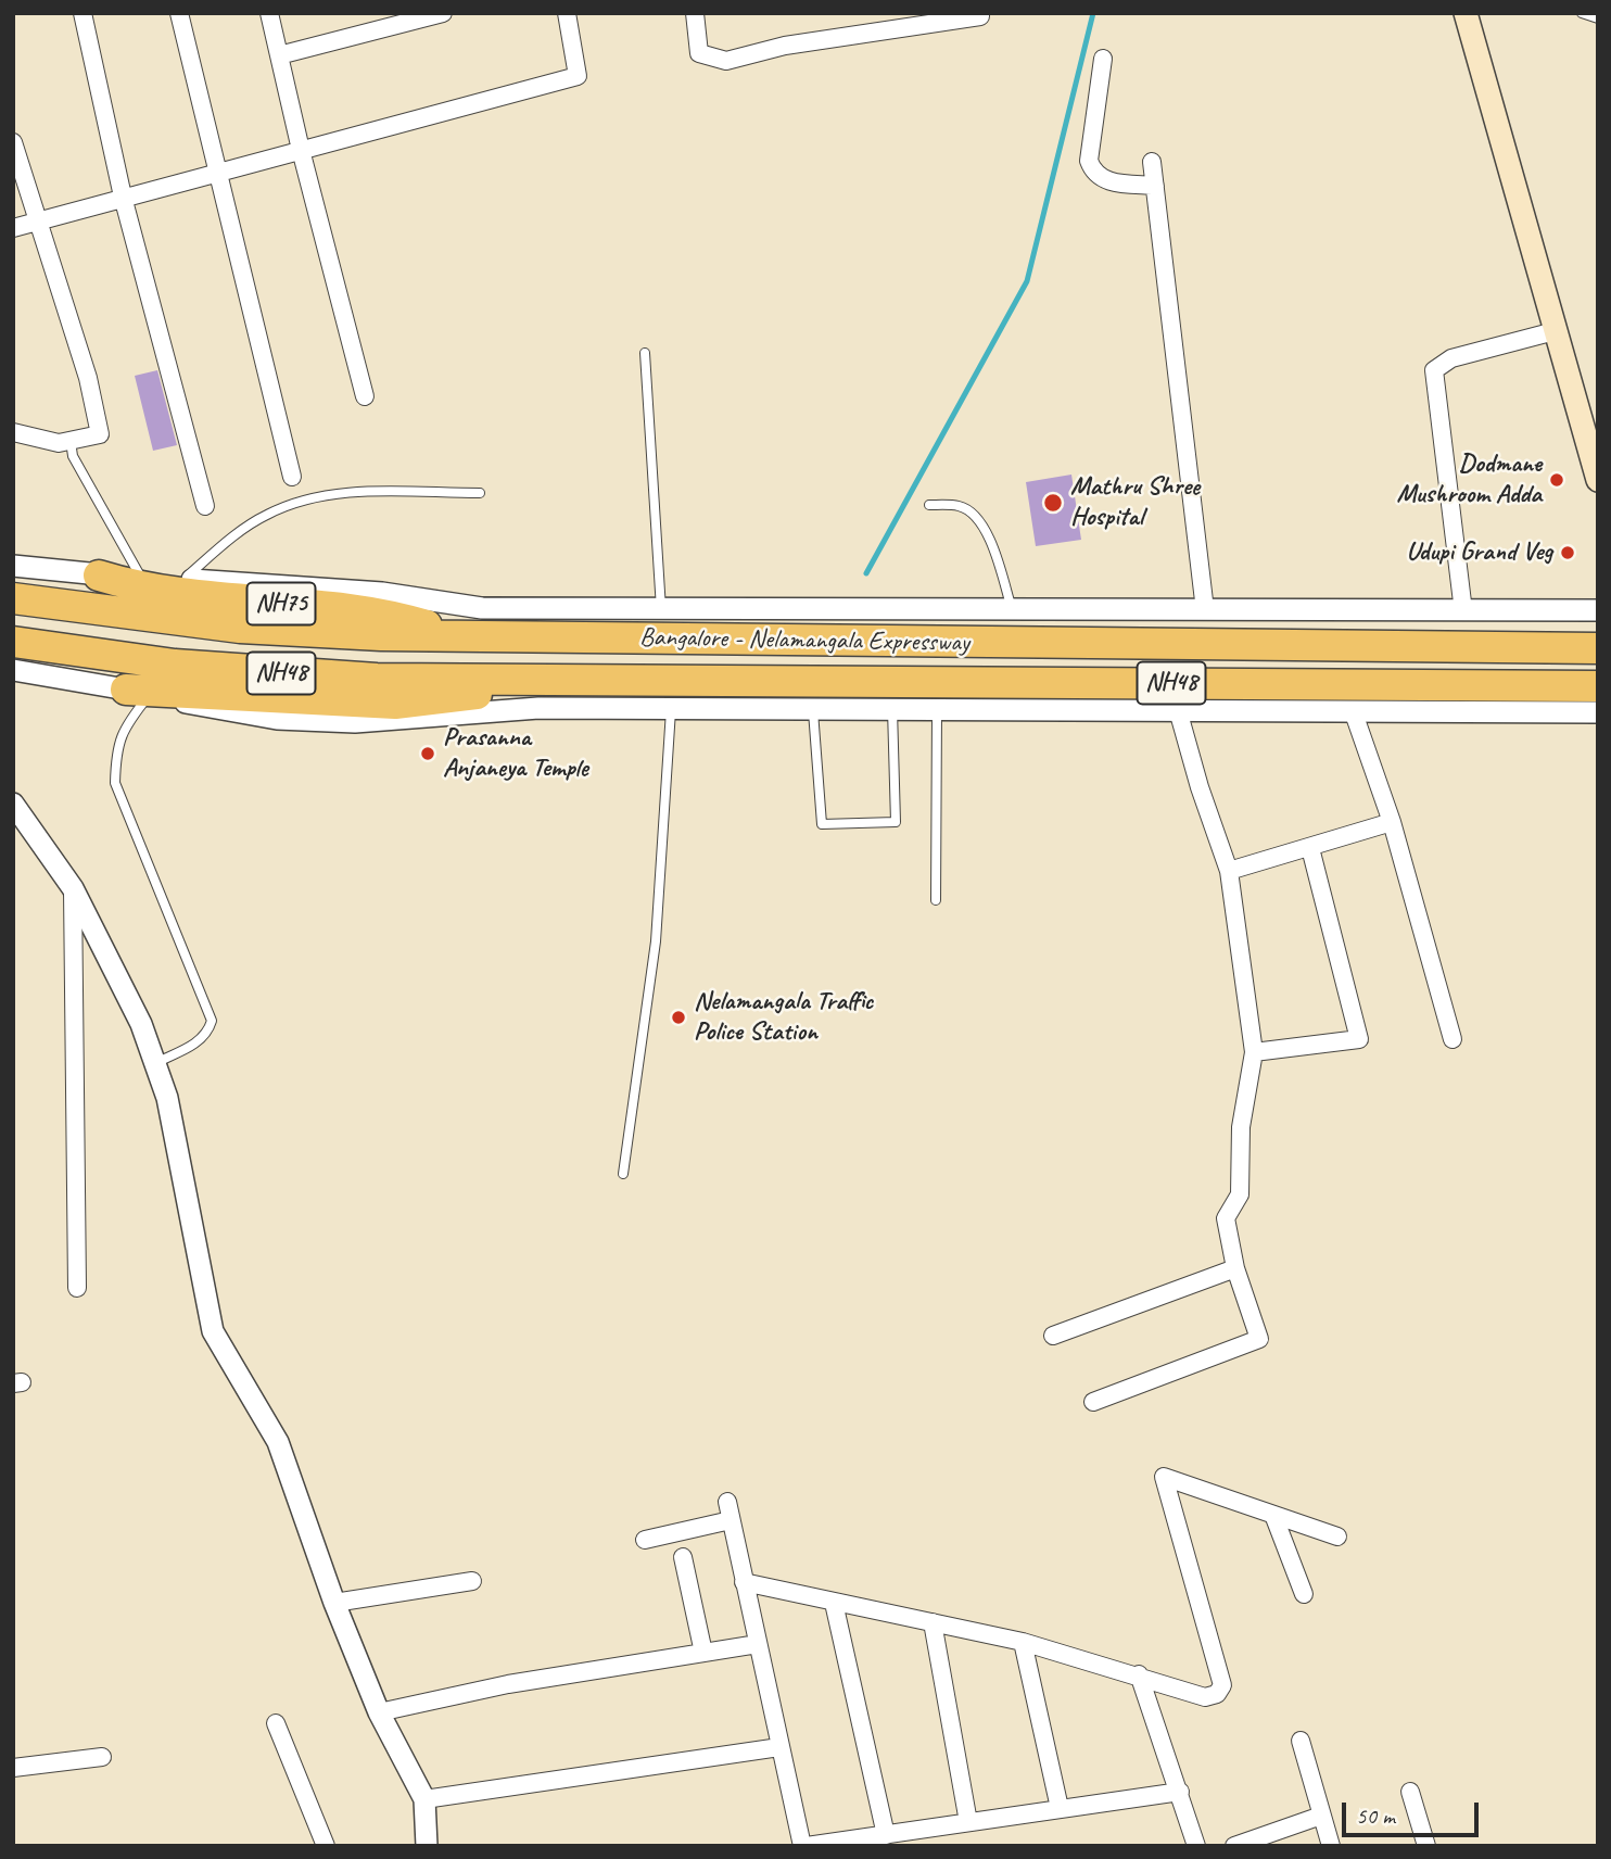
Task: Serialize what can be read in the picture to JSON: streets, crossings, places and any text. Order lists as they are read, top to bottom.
{
  "streets": {
    "highway": ["NH75", "Bangalore - Nelamangala Expressway", "NH48"]
  },
  "crossings": [
    ["NH75", "Bangalore - Nelamangala Expressway"]
  ],
  "places": [
    "Dodmane Mushroom Adda",
    "Mathru Shree Hospital",
    "Udupi Grand Veg",
    "Prasanna Anjaneya Temple",
    "Nelamangala Traffic Police Station"
  ],
  "scale_bar": "50 m"
}
